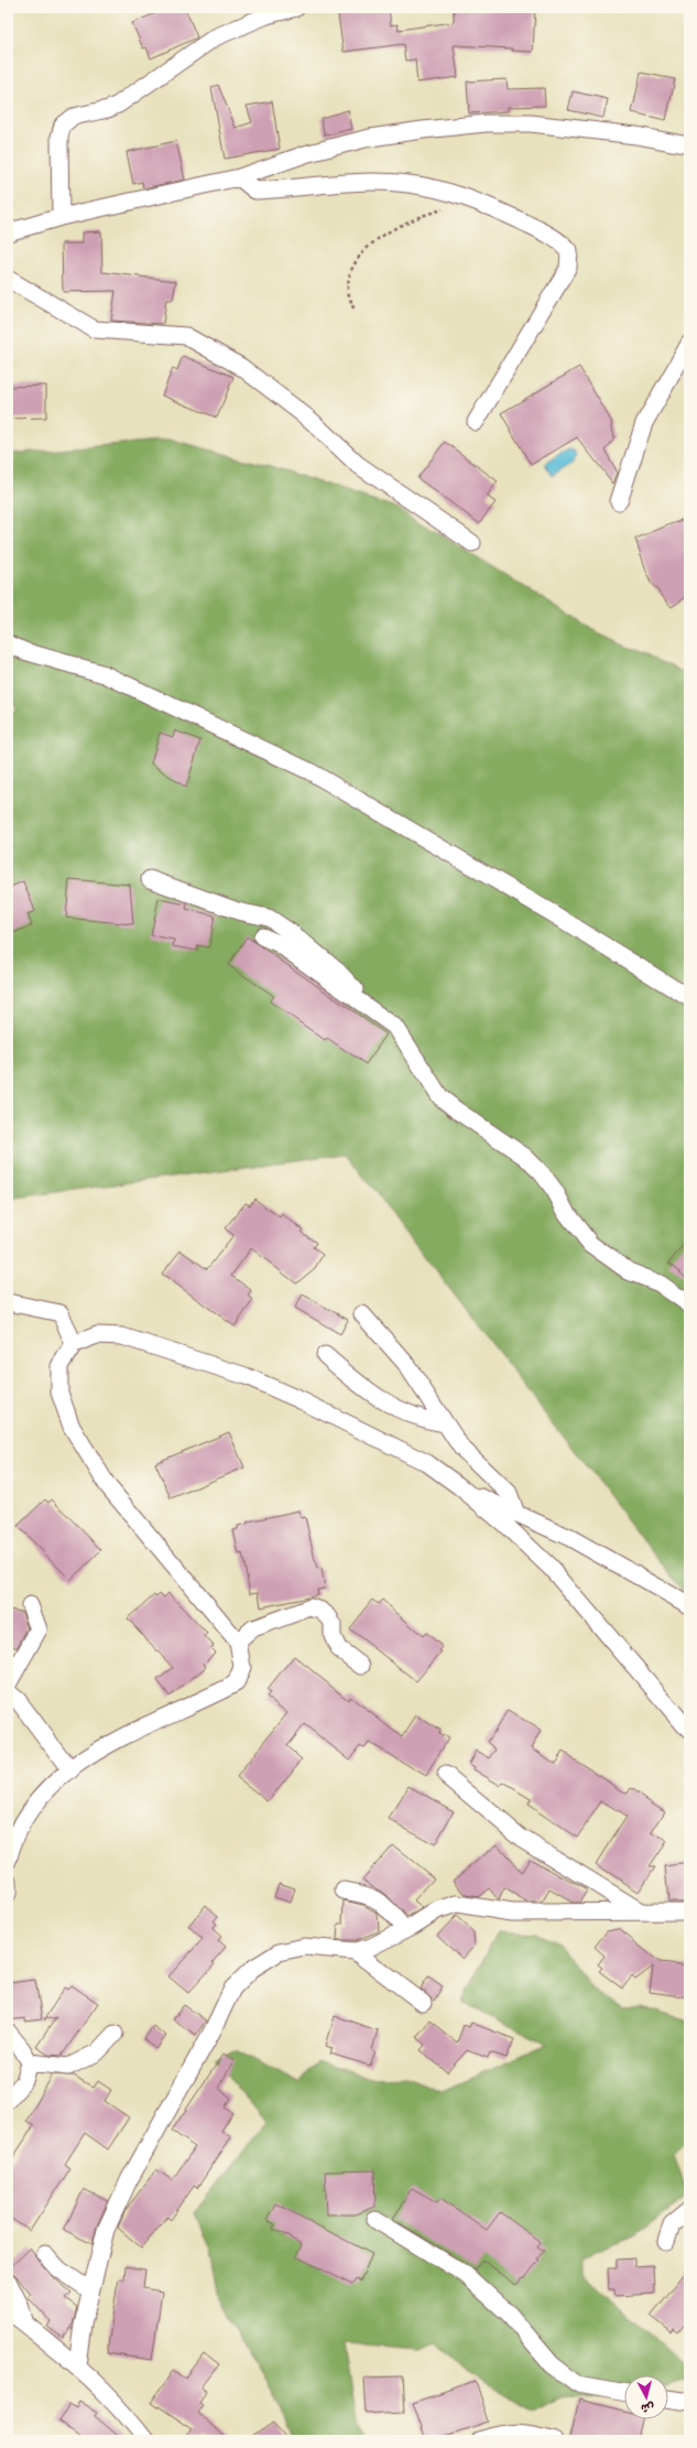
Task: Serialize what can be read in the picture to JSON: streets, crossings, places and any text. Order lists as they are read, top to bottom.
{
  "north": "bottom"
}
